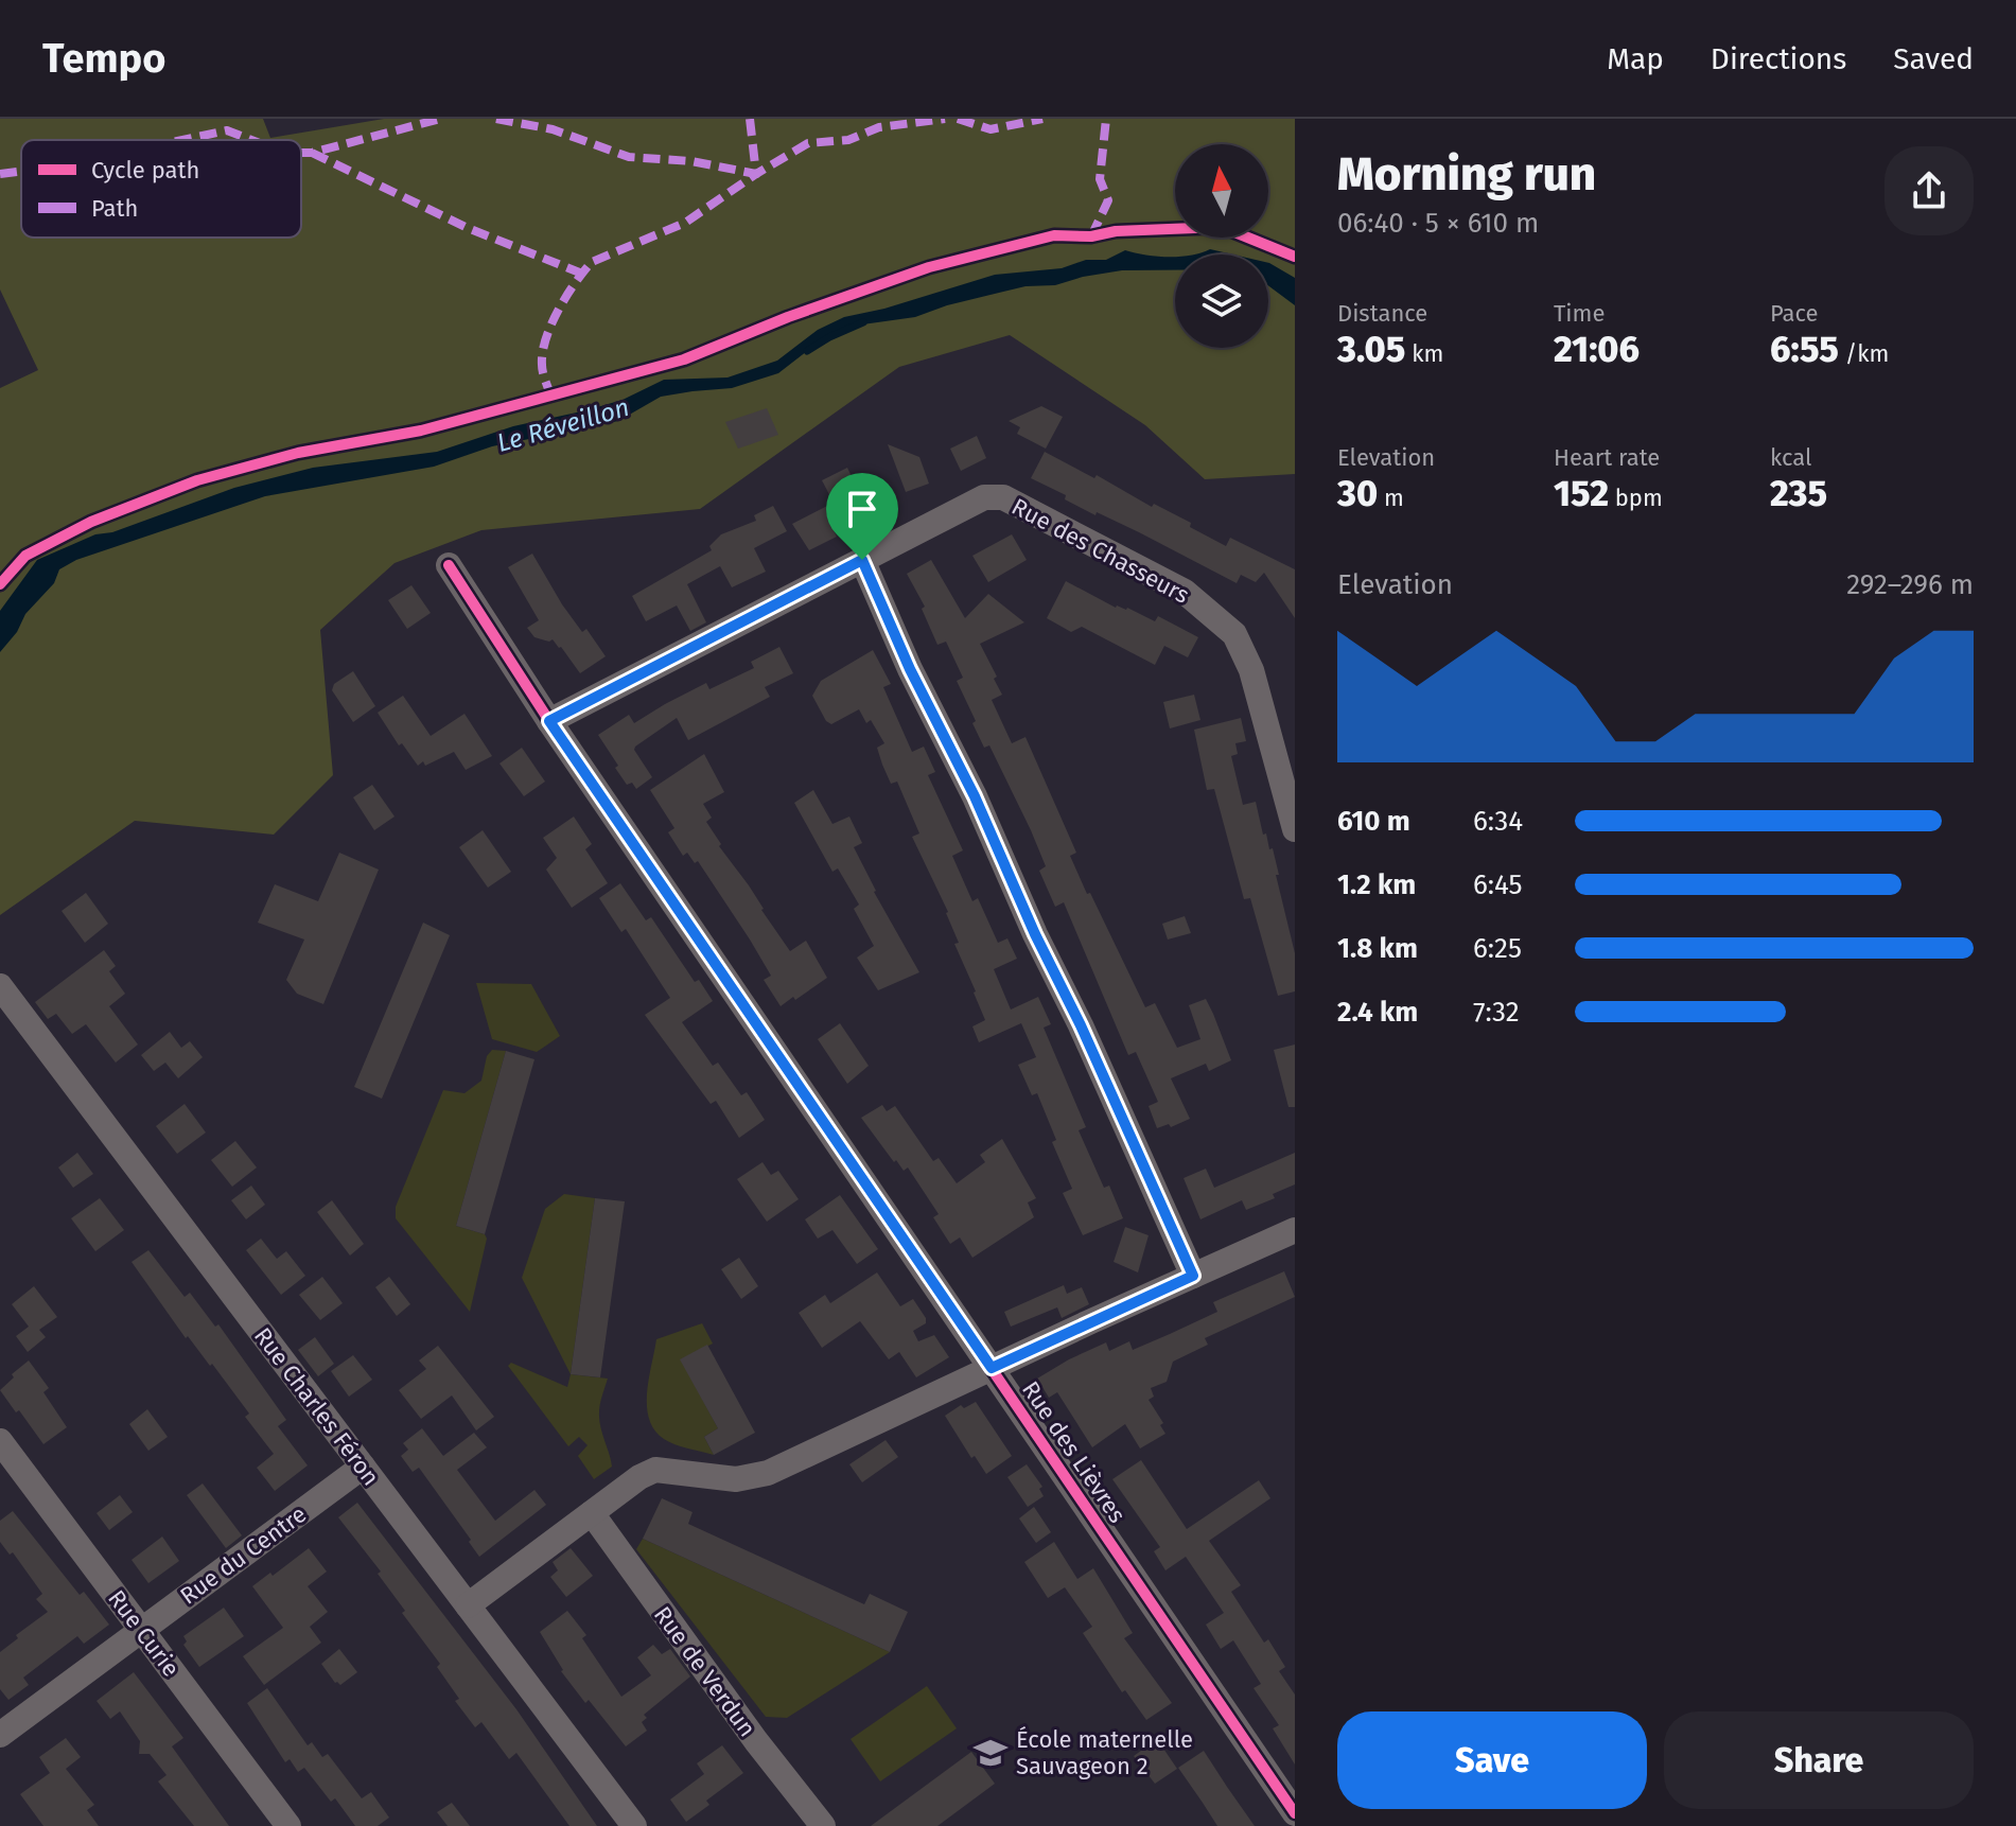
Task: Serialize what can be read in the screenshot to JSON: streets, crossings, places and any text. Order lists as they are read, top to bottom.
{
  "streets": {
    "street": [
      "Rue des Chasseurs",
      "Rue Charles Féron",
      "Rue des Lièvres",
      "Rue du Centre",
      "Rue Curie",
      "Rue de Verdun"
    ]
  },
  "crossings": [
    ["Rue des Chasseurs", "Rue des Lièvres"],
    ["Rue Charles Féron", "Rue du Centre"],
    ["Rue du Centre", "Rue Curie"]
  ],
  "water": ["Le Réveillon"],
  "places": {
    "school or university": ["École maternelle Sauvageon 2"]
  },
  "legend": ["Cycle path", "Path"],
  "north": "top",
  "page": {
    "header": "Tempo",
    "nav": ["Map", "Directions", "Saved"],
    "heading": ["Morning run", "06:40 · 5 × 610 m"],
    "stats": [
      ["Distance", "3.05 km"],
      ["Time", "21:06"],
      ["Pace", "6:55 /km"],
      ["Elevation", "30 m"],
      ["Heart rate", "152 bpm"],
      ["kcal", "235"]
    ],
    "chart": ["Elevation", "292–296 m"],
    "list": [
      {
        "name": "610 m",
        "note": "6:34"
      },
      {
        "name": "1.2 km",
        "note": "6:45"
      },
      {
        "name": "1.8 km",
        "note": "6:25"
      },
      {
        "name": "2.4 km",
        "note": "7:32"
      }
    ],
    "buttons": ["Save", "Share"]
  }
}
